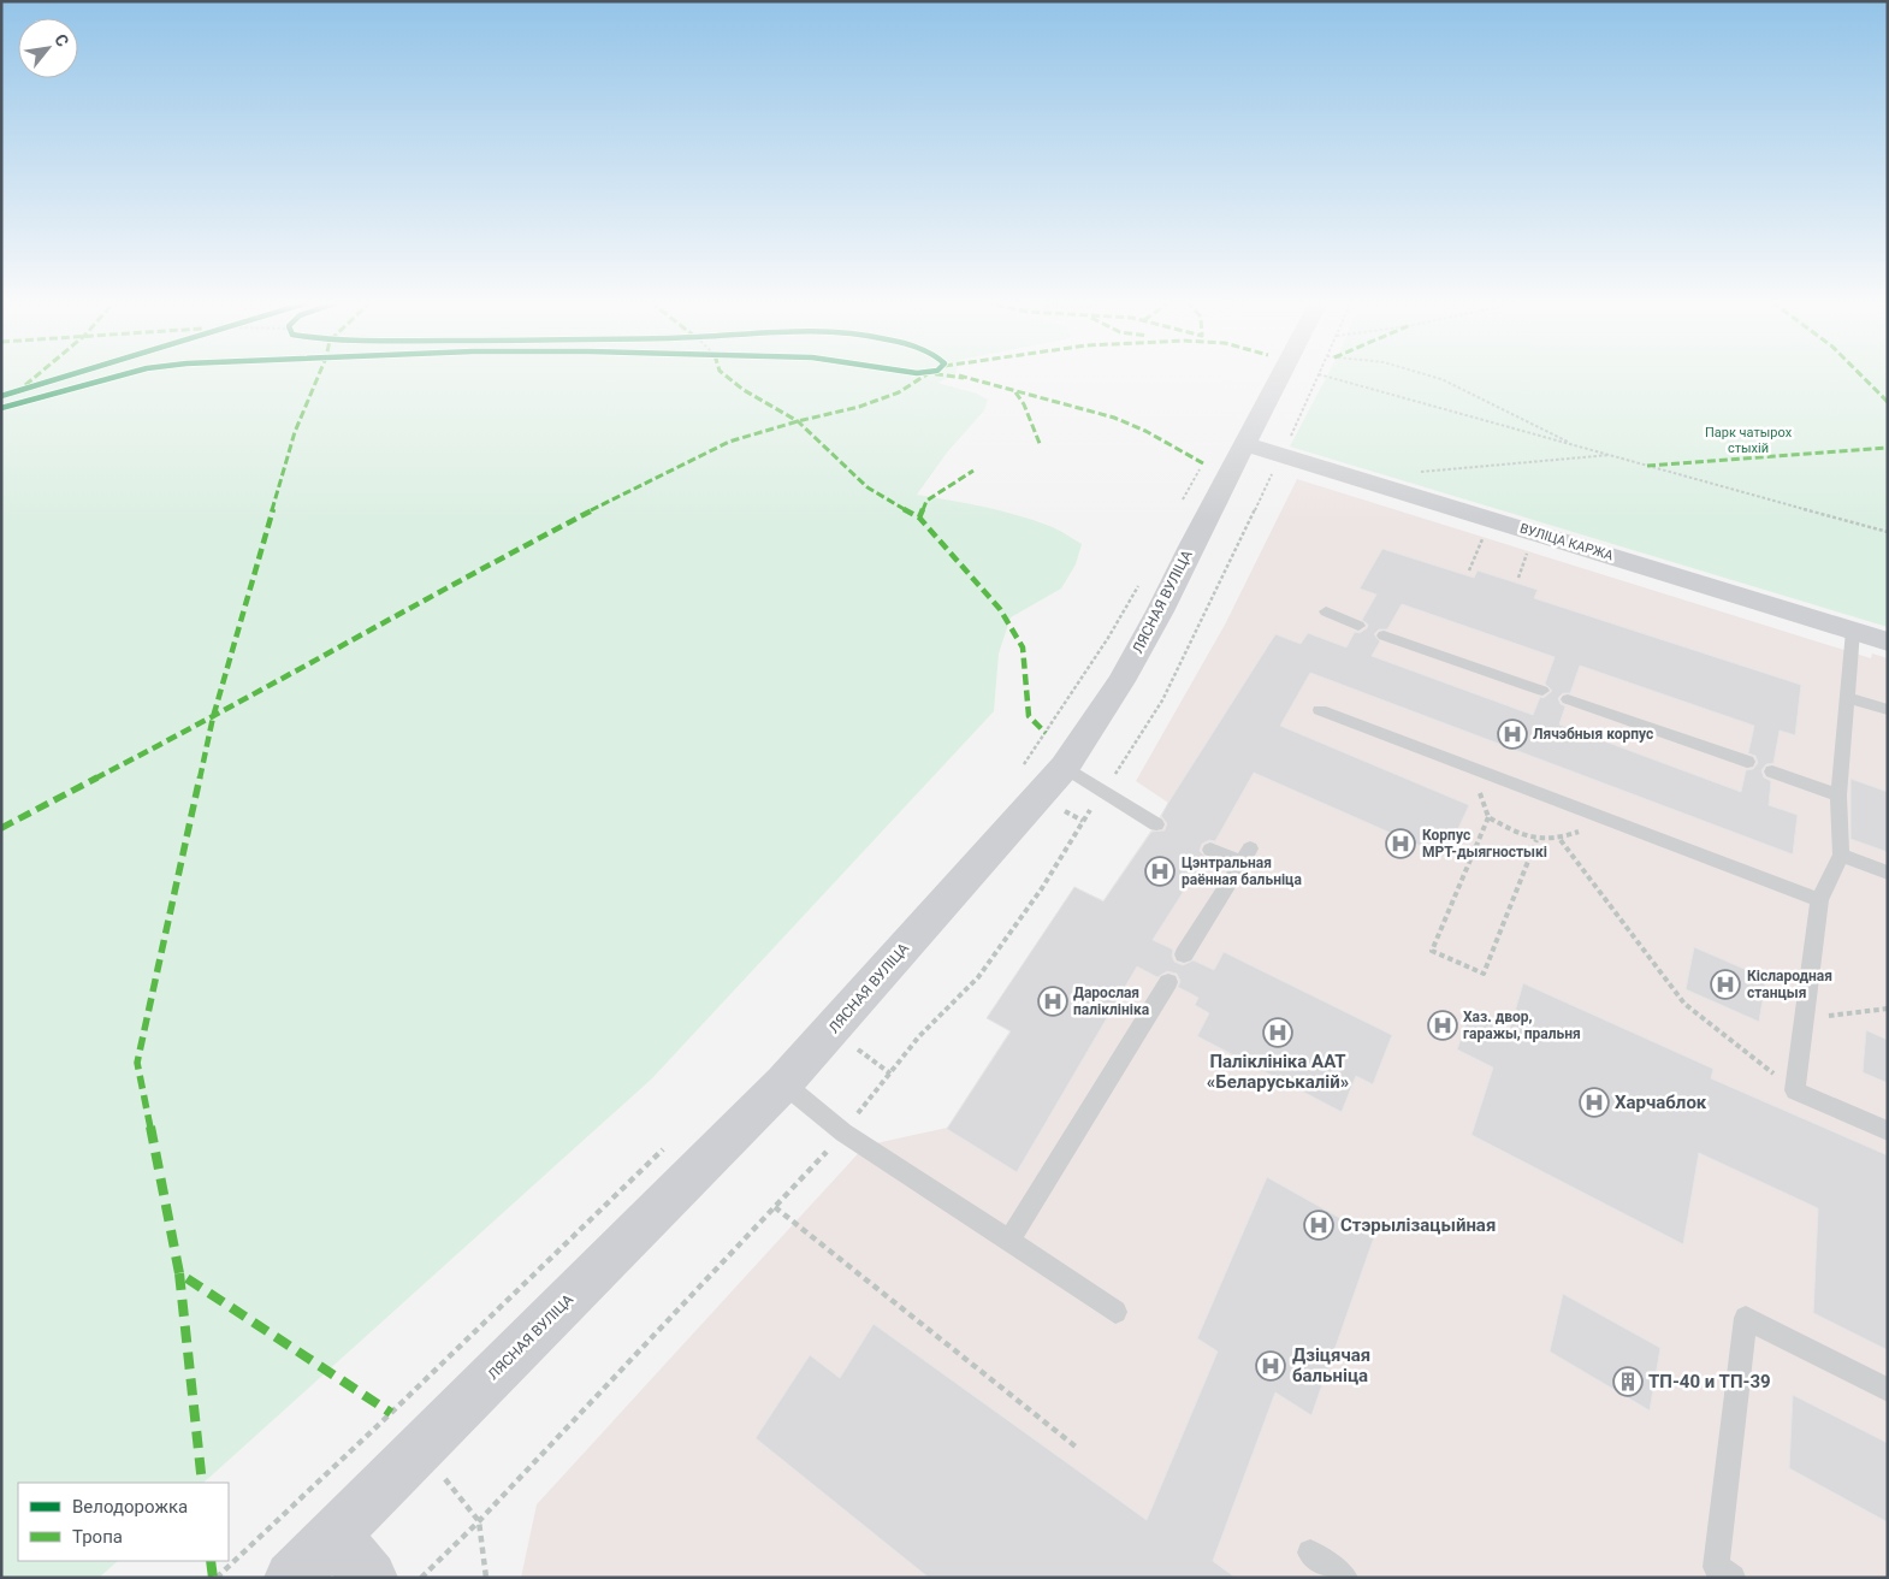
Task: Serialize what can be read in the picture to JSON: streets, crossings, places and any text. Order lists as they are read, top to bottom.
{
  "streets": {
    "main road": ["ВУЛІЦА КАРЖА", "ЛЯСНАЯ ВУЛІЦА"]
  },
  "crossings": [
    ["ВУЛІЦА КАРЖА", "ЛЯСНАЯ ВУЛІЦА"]
  ],
  "parks": ["Парк чатырох стыхій"],
  "places": {
    "hospital": [
      "Лячэбныя корпус",
      "Корпус МРТ-дыягностыкі",
      "Цэнтральная раённая бальніца",
      "Кіслародная станцыя",
      "Дарослая паліклініка",
      "Хаз. двор, гаражы, пральня",
      "Паліклініка ААТ «Беларуськалій»",
      "Харчаблок",
      "Стэрылізацыйная",
      "Дзіцячая бальніца"
    ],
    "building": ["ТП-40 и ТП-39"]
  },
  "legend": ["Велодорожка", "Тропа"],
  "north": "top right"
}
